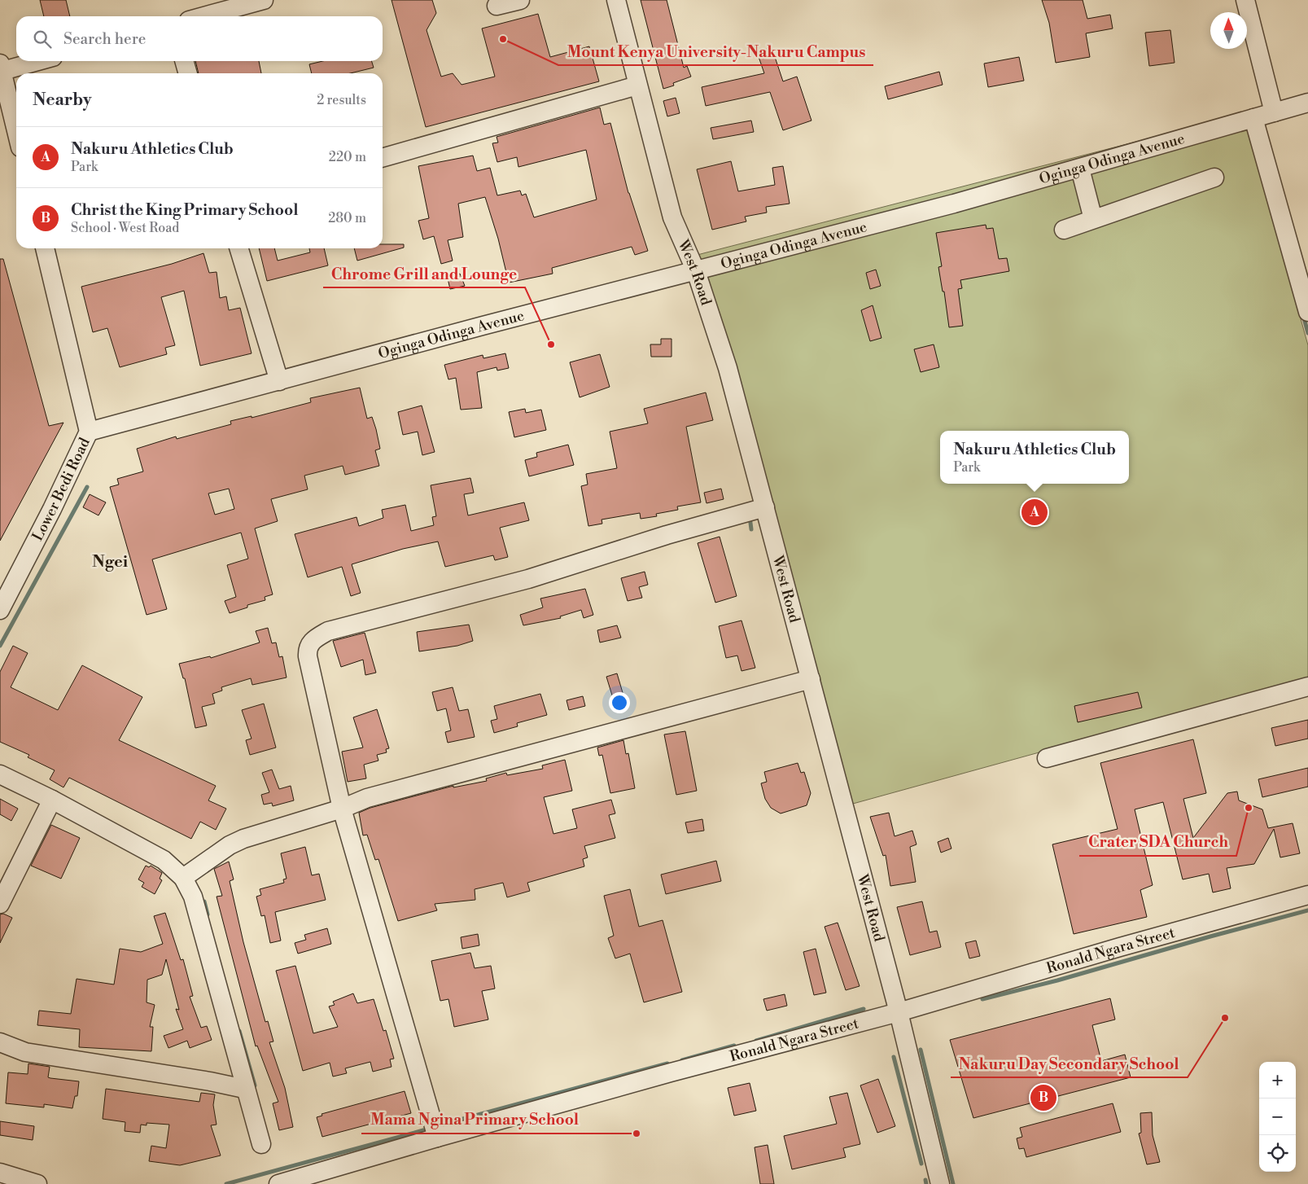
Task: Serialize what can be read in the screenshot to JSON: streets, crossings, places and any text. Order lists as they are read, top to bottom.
{
  "streets": {
    "street": [
      "Oginga Odinga Avenue",
      "West Road",
      "Lower Bedi Road",
      "Ronald Ngara Street"
    ]
  },
  "crossings": [
    ["Oginga Odinga Avenue", "West Road"],
    ["Oginga Odinga Avenue", "Lower Bedi Road"],
    ["West Road", "Ronald Ngara Street"]
  ],
  "districts": ["Ngei"],
  "places": [
    "Mount Kenya University-Nakuru Campus",
    "Chrome Grill and Lounge",
    "Crater SDA Church",
    "Nakuru Day Secondary School",
    "Mama Ngina Primary School"
  ],
  "north": "top",
  "page": {
    "search": "Search here",
    "heading": ["Nearby", "2 results"],
    "list": [
      {
        "mark": "A",
        "name": "Nakuru Athletics Club",
        "note": "Park",
        "value": "220 m"
      },
      {
        "mark": "B",
        "name": "Christ the King Primary School",
        "note": "School · West Road",
        "value": "280 m"
      }
    ],
    "popup": ["Nakuru Athletics Club", "Park"],
    "pins": ["A", "B"],
    "map_buttons": ["+", "−"]
  }
}
